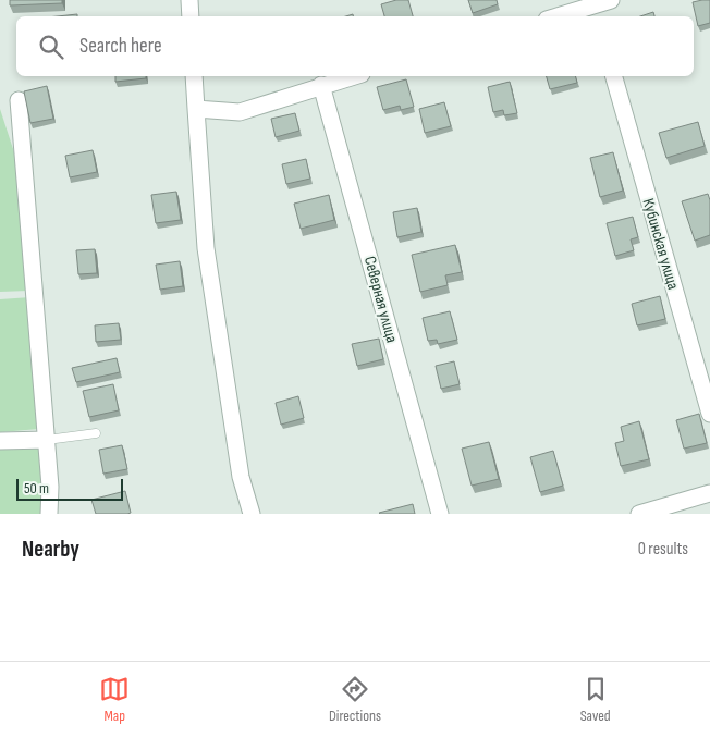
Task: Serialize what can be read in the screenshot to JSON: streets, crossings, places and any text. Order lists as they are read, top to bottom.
{
  "streets": {
    "street": ["Кубинская улица", "Северная улица"]
  },
  "scale_bar": "50 m",
  "page": {
    "search": "Search here",
    "scale": "50 m",
    "heading": ["Nearby", "0 results"],
    "nav": ["Map", "Directions", "Saved"]
  }
}
